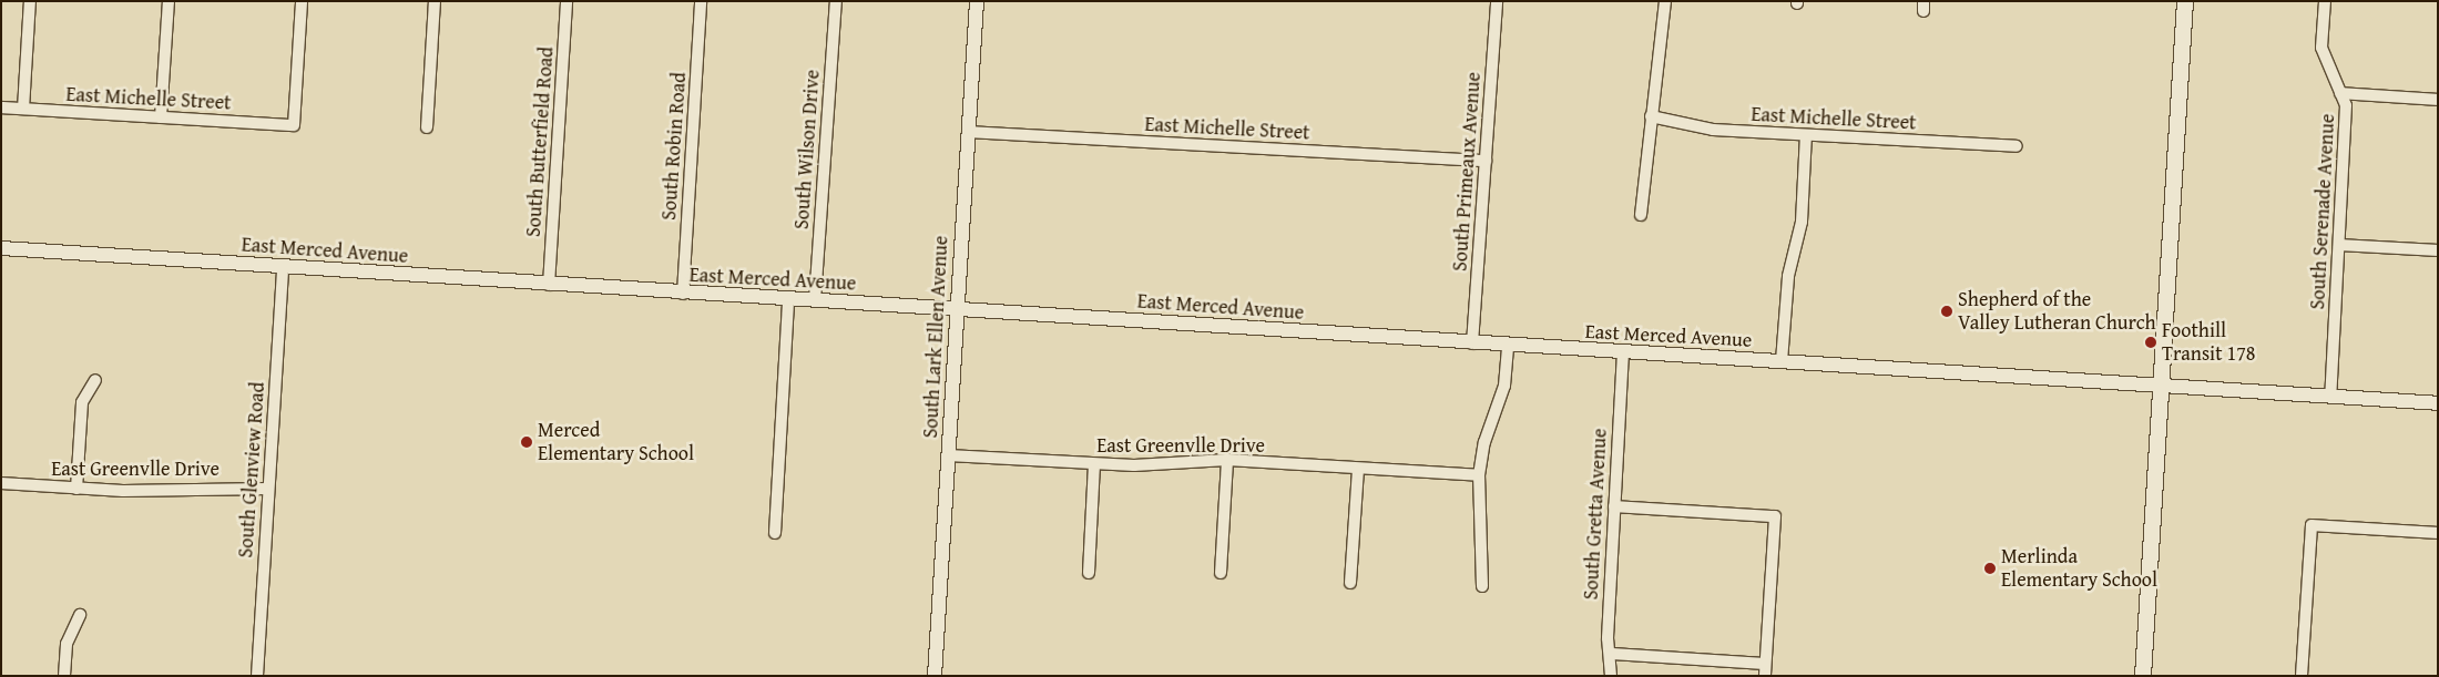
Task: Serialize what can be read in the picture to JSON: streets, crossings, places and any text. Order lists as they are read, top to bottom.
{
  "streets": {
    "street": [
      "East Michelle Street",
      "South Butterfield Road",
      "South Robin Road",
      "South Wilson Drive",
      "South Primeaux Avenue",
      "South Serenade Avenue",
      "East Merced Avenue",
      "South Lark Ellen Avenue",
      "East Greenvlle Drive",
      "South Glenview Road",
      "South Gretta Avenue"
    ]
  },
  "crossings": [
    ["East Michelle Street", "South Primeaux Avenue"],
    ["East Michelle Street", "South Lark Ellen Avenue"],
    ["South Butterfield Road", "East Merced Avenue"],
    ["South Robin Road", "East Merced Avenue"],
    ["South Wilson Drive", "East Merced Avenue"],
    ["South Primeaux Avenue", "East Merced Avenue"],
    ["South Serenade Avenue", "East Merced Avenue"],
    ["East Merced Avenue", "South Lark Ellen Avenue"],
    ["East Merced Avenue", "South Glenview Road"],
    ["East Merced Avenue", "South Gretta Avenue"],
    ["South Lark Ellen Avenue", "East Greenvlle Drive"],
    ["East Greenvlle Drive", "South Glenview Road"]
  ],
  "places": [
    "Shepherd of the Valley Lutheran Church",
    "Foothill Transit 178",
    "Merced Elementary School",
    "Merlinda Elementary School"
  ]
}
